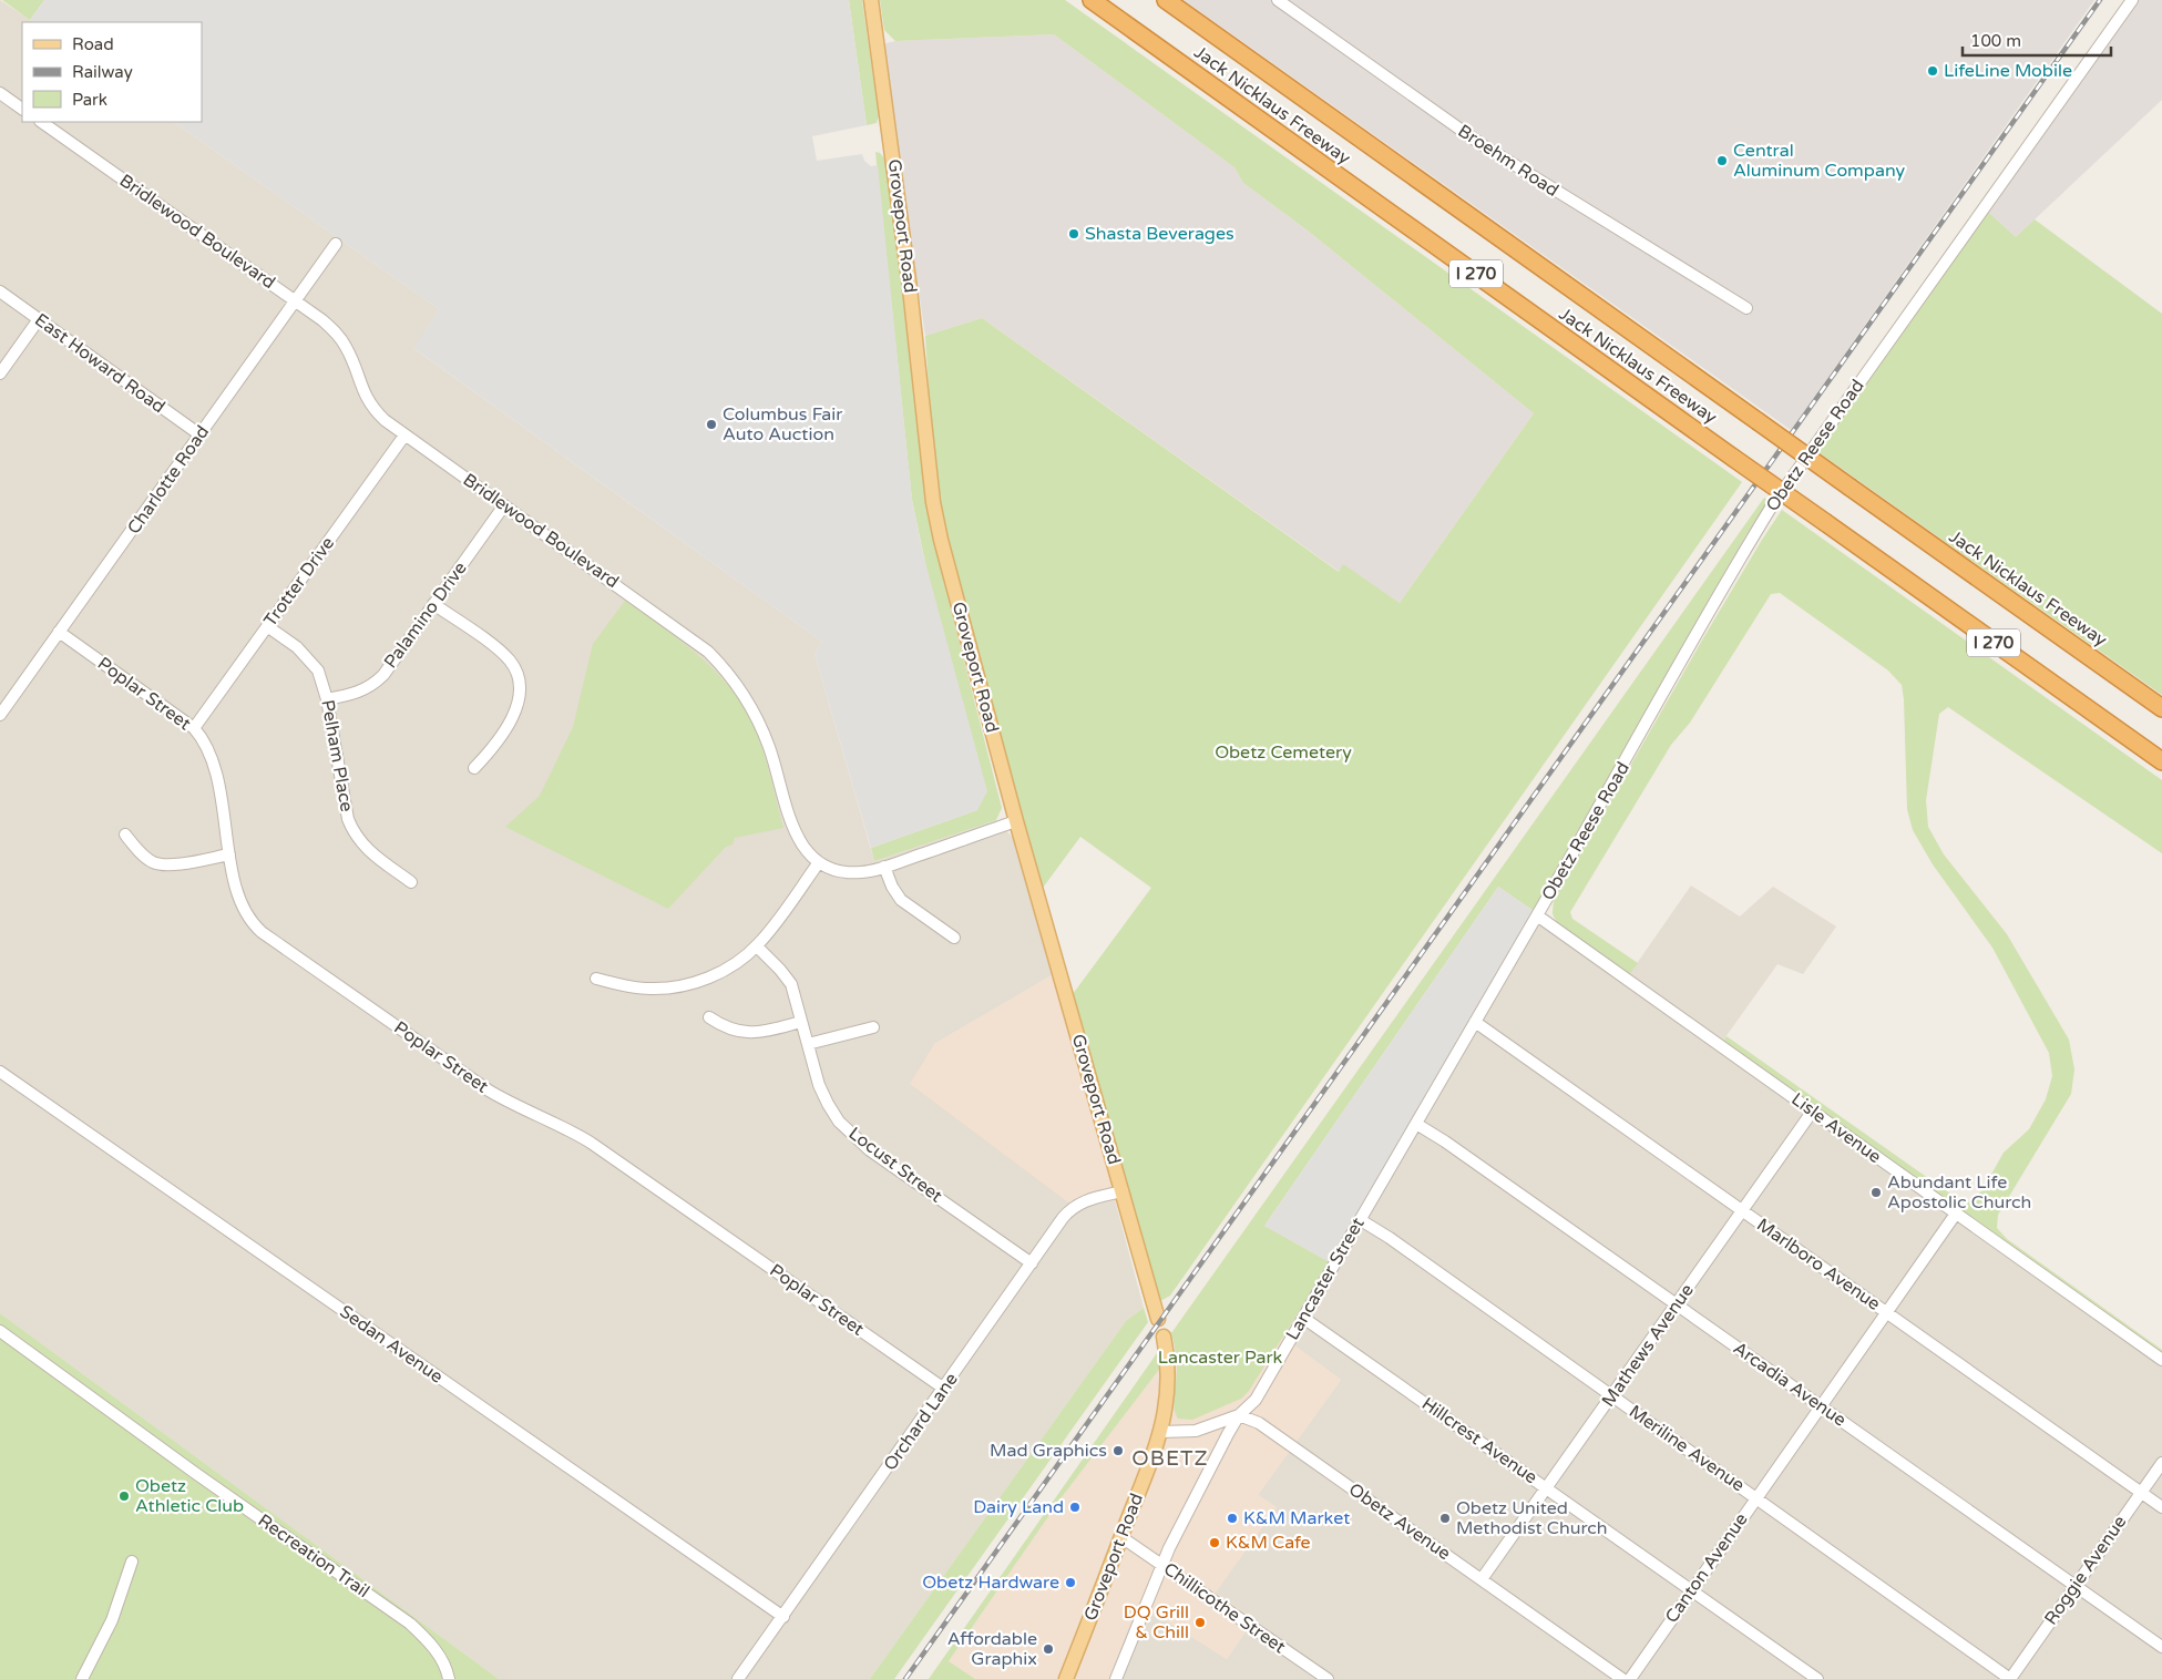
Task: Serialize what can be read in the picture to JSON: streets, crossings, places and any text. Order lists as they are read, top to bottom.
{
  "streets": {
    "highway": ["Jack Nicklaus Freeway", "I 270"],
    "main road": ["Groveport Road"],
    "street": [
      "Broehm Road",
      "Bridlewood Boulevard",
      "East Howard Road",
      "Obetz Reese Road",
      "Charlotte Road",
      "Trotter Drive",
      "Palamino Drive",
      "Poplar Street",
      "Pelham Place",
      "Lisle Avenue",
      "Locust Street",
      "Marlboro Avenue",
      "Lancaster Street",
      "Sedan Avenue",
      "Mathews Avenue",
      "Arcadia Avenue",
      "Orchard Lane",
      "Hillcrest Avenue",
      "Meriline Avenue",
      "Obetz Avenue",
      "Recreation Trail",
      "Canton Avenue",
      "Roggie Avenue",
      "Chillicothe Street"
    ]
  },
  "crossings": [
    ["Groveport Road", "Bridlewood Boulevard"],
    ["Groveport Road", "Orchard Lane"],
    ["Groveport Road", "Chillicothe Street"],
    ["Bridlewood Boulevard", "Charlotte Road"],
    ["Bridlewood Boulevard", "Trotter Drive"],
    ["Bridlewood Boulevard", "Palamino Drive"],
    ["East Howard Road", "Charlotte Road"],
    ["Obetz Reese Road", "Lisle Avenue"],
    ["Obetz Reese Road", "Lancaster Street"],
    ["Charlotte Road", "Poplar Street"],
    ["Trotter Drive", "Poplar Street"],
    ["Trotter Drive", "Pelham Place"],
    ["Palamino Drive", "Pelham Place"],
    ["Poplar Street", "Orchard Lane"],
    ["Lisle Avenue", "Lancaster Street"],
    ["Lisle Avenue", "Mathews Avenue"],
    ["Lisle Avenue", "Canton Avenue"],
    ["Locust Street", "Orchard Lane"],
    ["Marlboro Avenue", "Lancaster Street"],
    ["Marlboro Avenue", "Mathews Avenue"],
    ["Marlboro Avenue", "Canton Avenue"],
    ["Marlboro Avenue", "Roggie Avenue"],
    ["Lancaster Street", "Arcadia Avenue"],
    ["Lancaster Street", "Hillcrest Avenue"],
    ["Lancaster Street", "Meriline Avenue"],
    ["Lancaster Street", "Obetz Avenue"],
    ["Lancaster Street", "Chillicothe Street"],
    ["Sedan Avenue", "Orchard Lane"],
    ["Mathews Avenue", "Arcadia Avenue"],
    ["Mathews Avenue", "Hillcrest Avenue"],
    ["Mathews Avenue", "Meriline Avenue"],
    ["Mathews Avenue", "Obetz Avenue"],
    ["Arcadia Avenue", "Canton Avenue"],
    ["Arcadia Avenue", "Roggie Avenue"],
    ["Hillcrest Avenue", "Canton Avenue"],
    ["Meriline Avenue", "Canton Avenue"],
    ["Meriline Avenue", "Roggie Avenue"]
  ],
  "districts": ["OBETZ"],
  "parks": ["Obetz Cemetery", "Lancaster Park"],
  "places": [
    "LifeLine Mobile",
    "Central Aluminum Company",
    "Shasta Beverages",
    "Columbus Fair Auto Auction",
    "Abundant Life Apostolic Church",
    "Mad Graphics",
    "Obetz Athletic Club",
    "Dairy Land",
    "K&M Market",
    "Obetz United Methodist Church",
    "K&M Cafe",
    "Obetz Hardware",
    "DQ Grill & Chill",
    "Affordable Graphix"
  ],
  "legend": ["Road", "Railway", "Park"],
  "scale_bar": "100 m"
}
